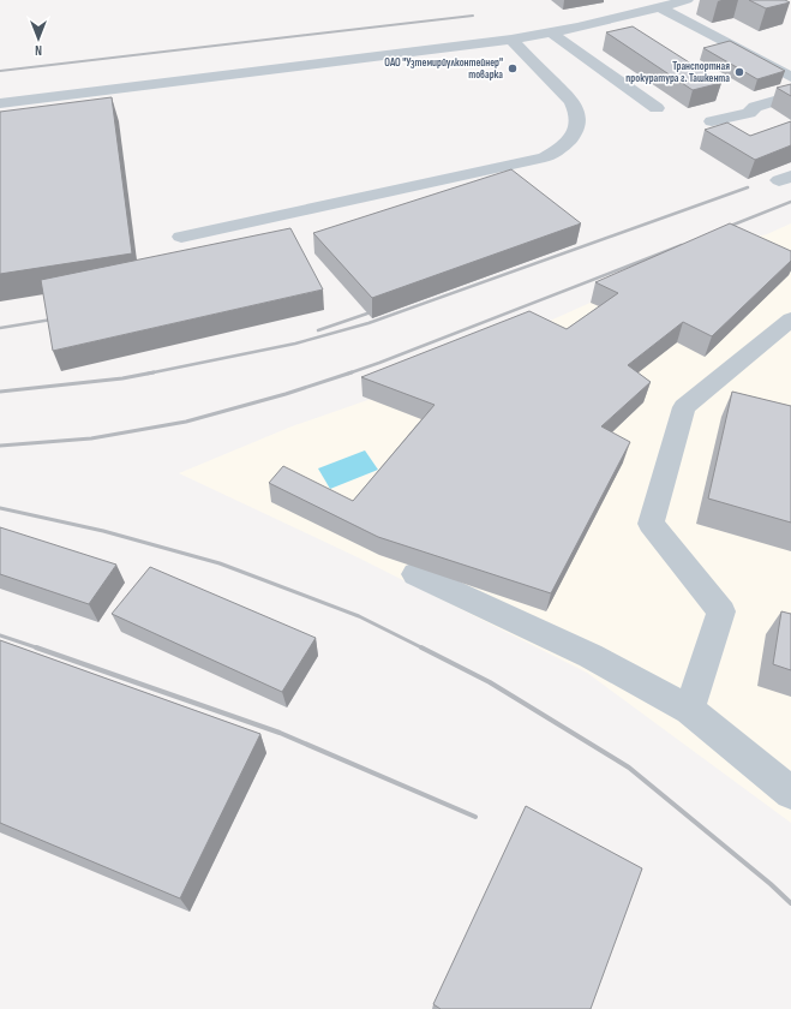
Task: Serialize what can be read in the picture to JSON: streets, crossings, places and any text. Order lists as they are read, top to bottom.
{
  "places": ["ОАО \"Узтемирйулконтейнер\" товарка", "Транспортная прокуратура г. Ташкента"],
  "north": "bottom"
}
